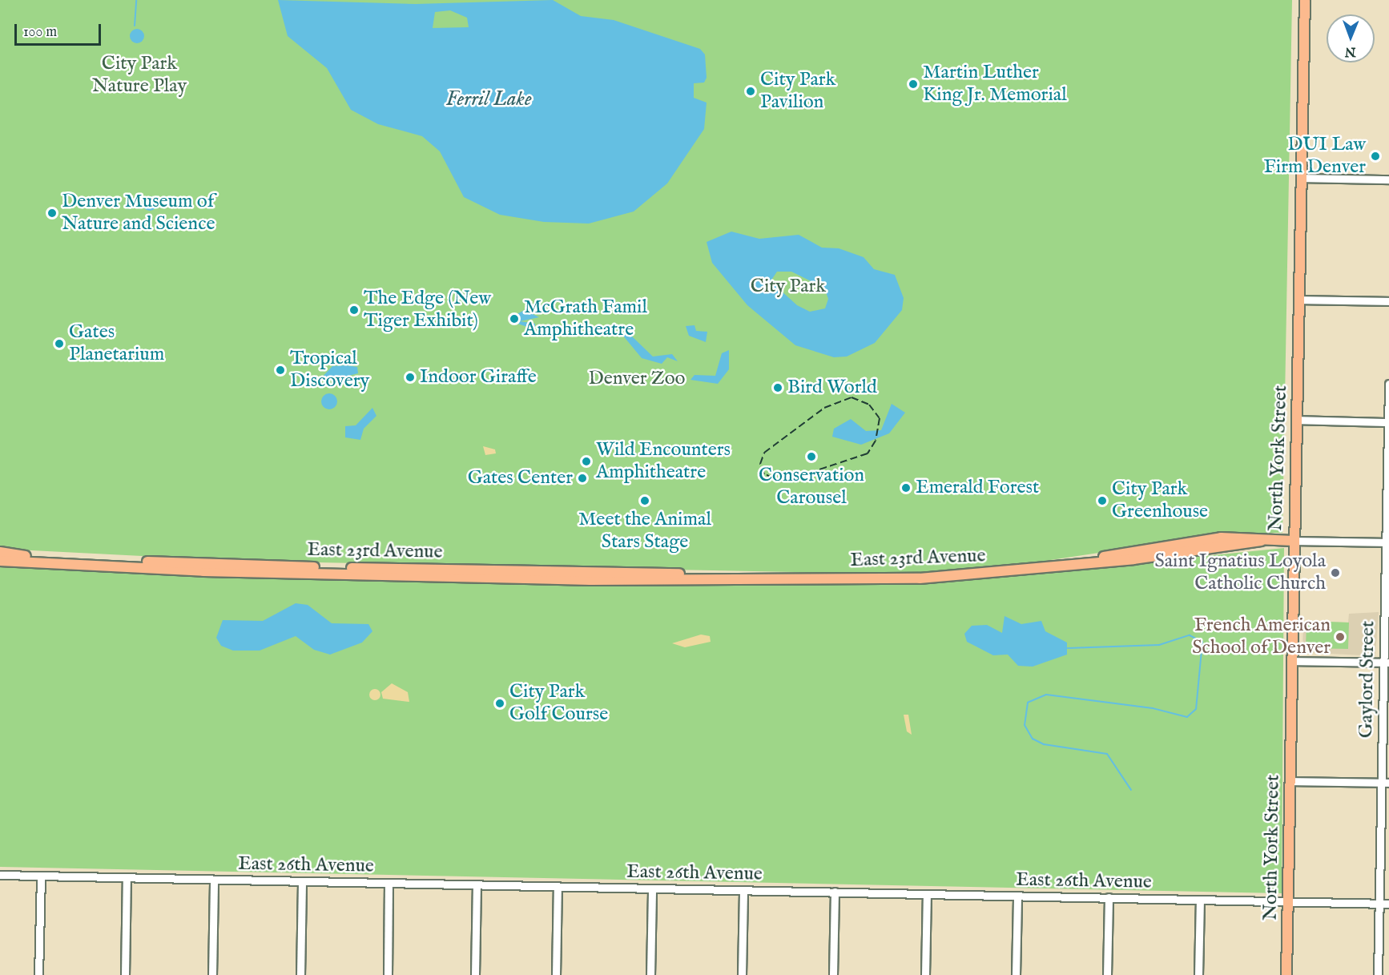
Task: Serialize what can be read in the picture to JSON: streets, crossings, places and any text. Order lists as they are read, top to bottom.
{
  "streets": {
    "main road": ["North York Street", "East 23rd Avenue"],
    "street": ["Gaylord Street", "East 26th Avenue"]
  },
  "crossings": [
    ["North York Street", "East 23rd Avenue"],
    ["North York Street", "East 26th Avenue"],
    ["East 23rd Avenue", "Gaylord Street"],
    ["Gaylord Street", "East 26th Avenue"]
  ],
  "water": ["Ferril Lake"],
  "parks": ["City Park Nature Play", "City Park", "Denver Zoo"],
  "places": [
    "Martin Luther King Jr. Memorial",
    "City Park Pavilion",
    "DUI Law Firm Denver",
    "Denver Museum of Nature and Science",
    "The Edge (New Tiger Exhibit)",
    "McGrath Famil Amphitheatre",
    "Gates Planetarium",
    "Tropical Discovery",
    "Indoor Giraffe",
    "Bird World",
    "Conservation Carousel",
    "Wild Encounters Amphitheatre",
    "Gates Center",
    "Emerald Forest",
    "Meet the Animal Stars Stage",
    "City Park Greenhouse",
    "Saint Ignatius Loyola Catholic Church",
    "French American School of Denver",
    "City Park Golf Course"
  ],
  "scale_bar": "100 m",
  "north": "bottom"
}
